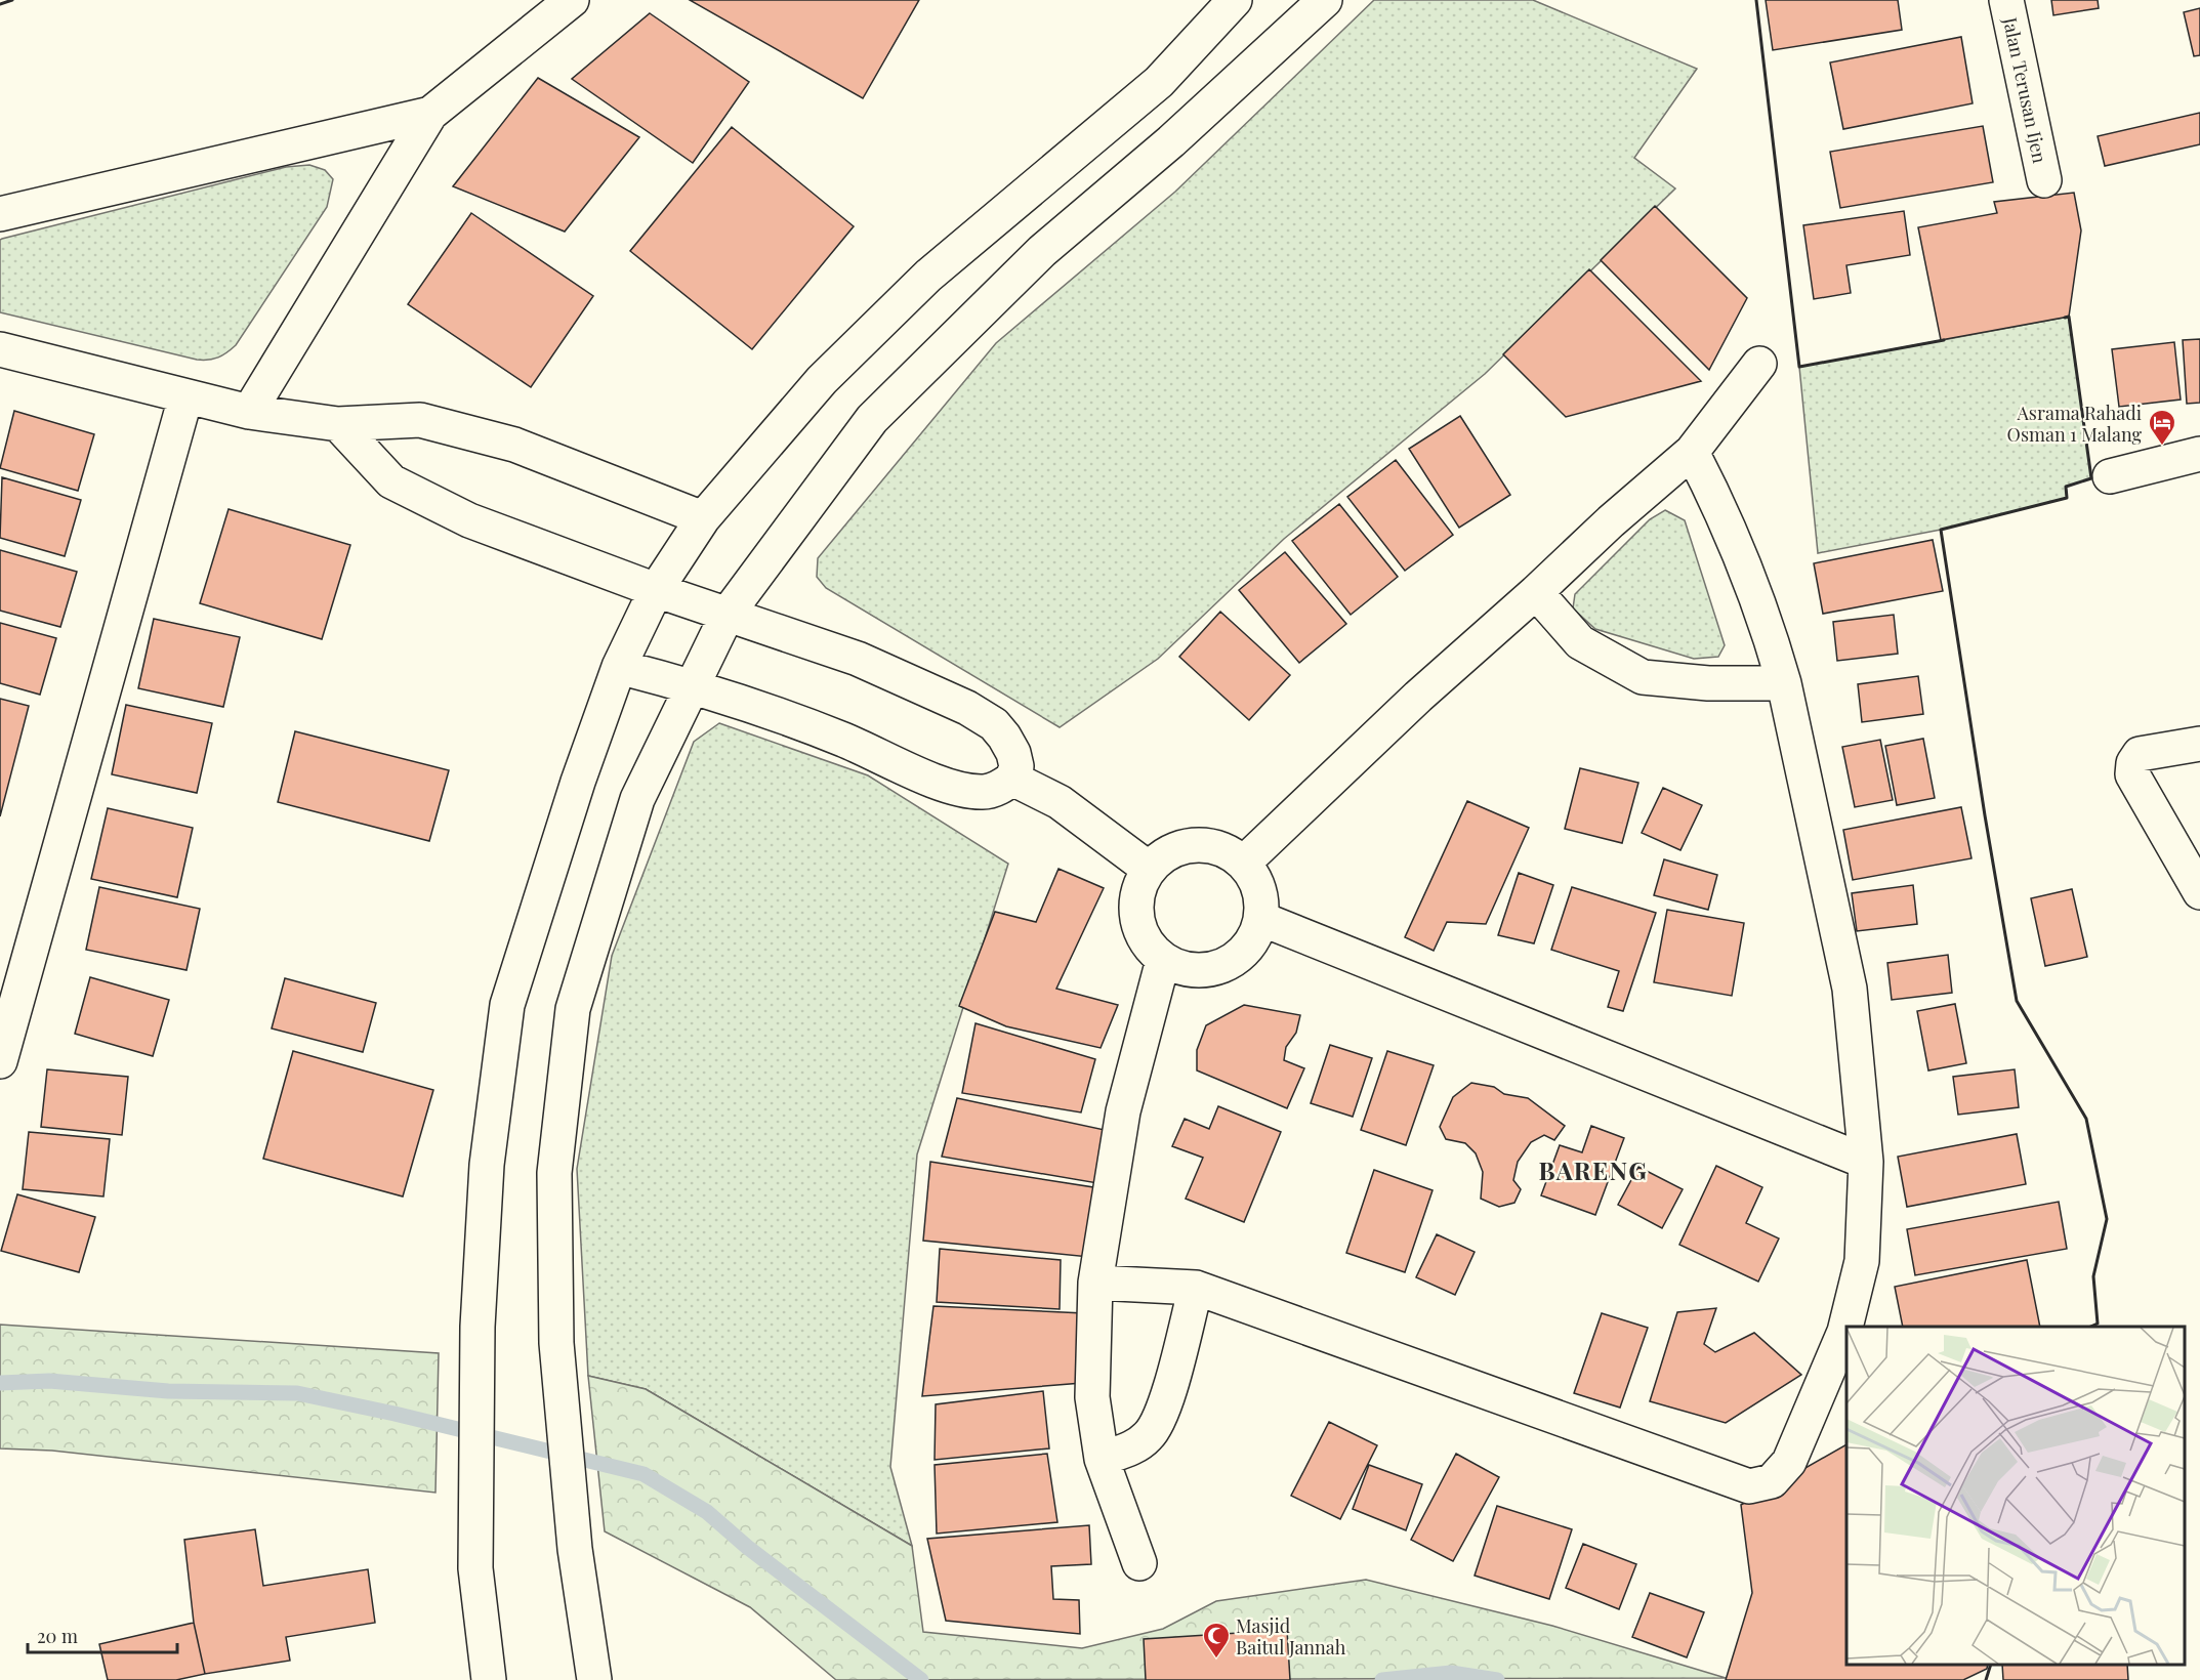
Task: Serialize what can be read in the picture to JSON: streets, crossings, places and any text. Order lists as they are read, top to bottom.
{
  "streets": {
    "street": ["Jalan Terusan Ijen"]
  },
  "districts": ["BARENG"],
  "places": {
    "hotel": ["Asrama Rahadi Osman 1 Malang"],
    "mosque": ["Masjid Baitul Jannah"]
  },
  "scale_bar": "20 m"
}
